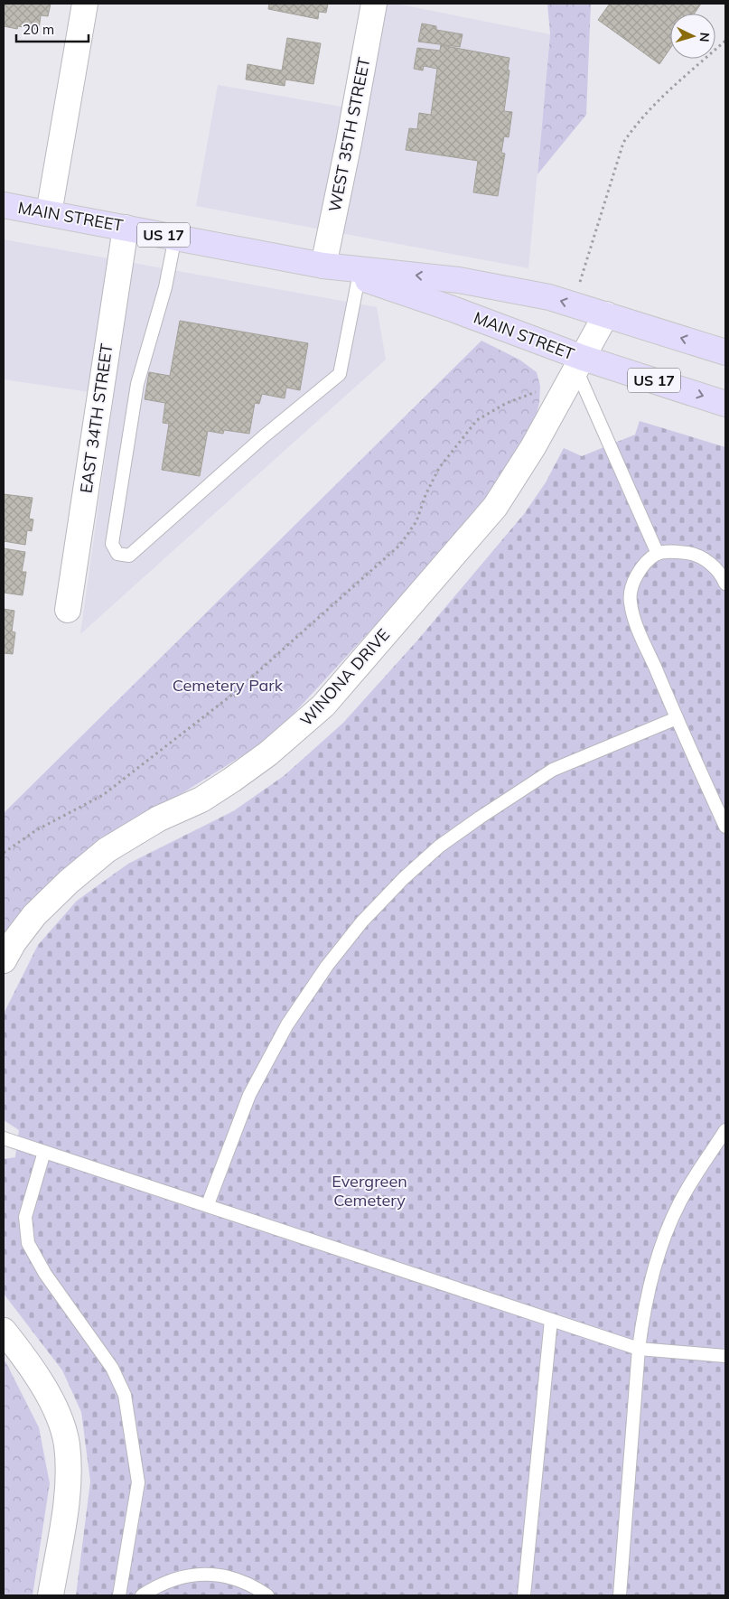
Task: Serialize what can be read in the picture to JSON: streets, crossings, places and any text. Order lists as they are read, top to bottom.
{
  "streets": {
    "main road": ["MAIN STREET", "US 17"],
    "street": ["WEST 35TH STREET", "EAST 34TH STREET", "WINONA DRIVE"]
  },
  "crossings": [
    ["WEST 35TH STREET", "MAIN STREET"],
    ["MAIN STREET", "EAST 34TH STREET"],
    ["MAIN STREET", "WINONA DRIVE"]
  ],
  "parks": ["Cemetery Park", "Evergreen Cemetery"],
  "scale_bar": "20 m",
  "north": "right"
}
